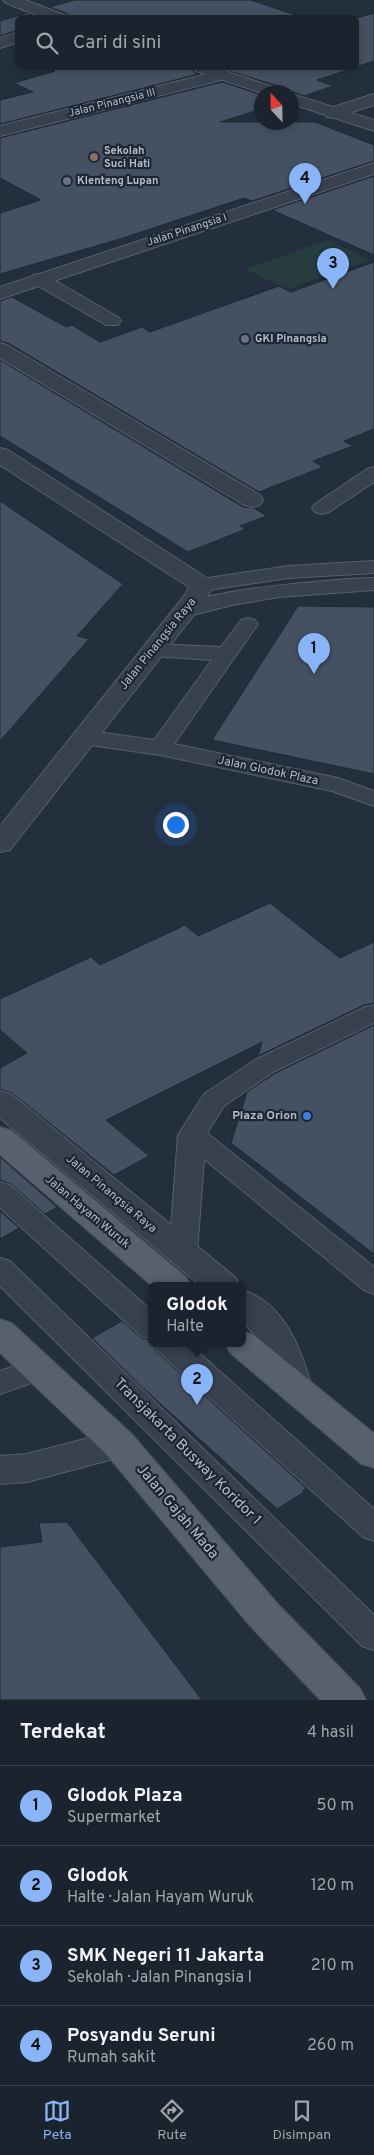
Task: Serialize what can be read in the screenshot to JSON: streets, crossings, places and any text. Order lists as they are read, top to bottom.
{
  "streets": {
    "main road": ["Jalan Hayam Wuruk", "Jalan Gajah Mada"],
    "street": ["Jalan Pinangsia III", "Jalan Pinangsia I", "Jalan Pinangsia Raya"],
    "lane": ["Jalan Glodok Plaza", "Transjakarta Busway Koridor 1"]
  },
  "crossings": [
    ["Jalan Pinangsia Raya", "Jalan Glodok Plaza"]
  ],
  "places": [
    "Sekolah Suci Hati",
    "Klenteng Lupan",
    "GKI Pinangsia",
    "Plaza Orion"
  ],
  "north": "top",
  "page": {
    "search": "Cari di sini",
    "pins": [
      "4",
      "3",
      "1",
      "2"
    ],
    "popup": ["Glodok", "Halte"],
    "heading": ["Terdekat", "4 hasil"],
    "list": [
      {
        "mark": "1",
        "name": "Glodok Plaza",
        "note": "Supermarket",
        "value": "50 m"
      },
      {
        "mark": "2",
        "name": "Glodok",
        "note": "Halte · Jalan Hayam Wuruk",
        "value": "120 m"
      },
      {
        "mark": "3",
        "name": "SMK Negeri 11 Jakarta",
        "note": "Sekolah · Jalan Pinangsia I",
        "value": "210 m"
      },
      {
        "mark": "4",
        "name": "Posyandu Seruni",
        "note": "Rumah sakit",
        "value": "260 m"
      }
    ],
    "nav": ["Peta", "Rute", "Disimpan"]
  }
}
